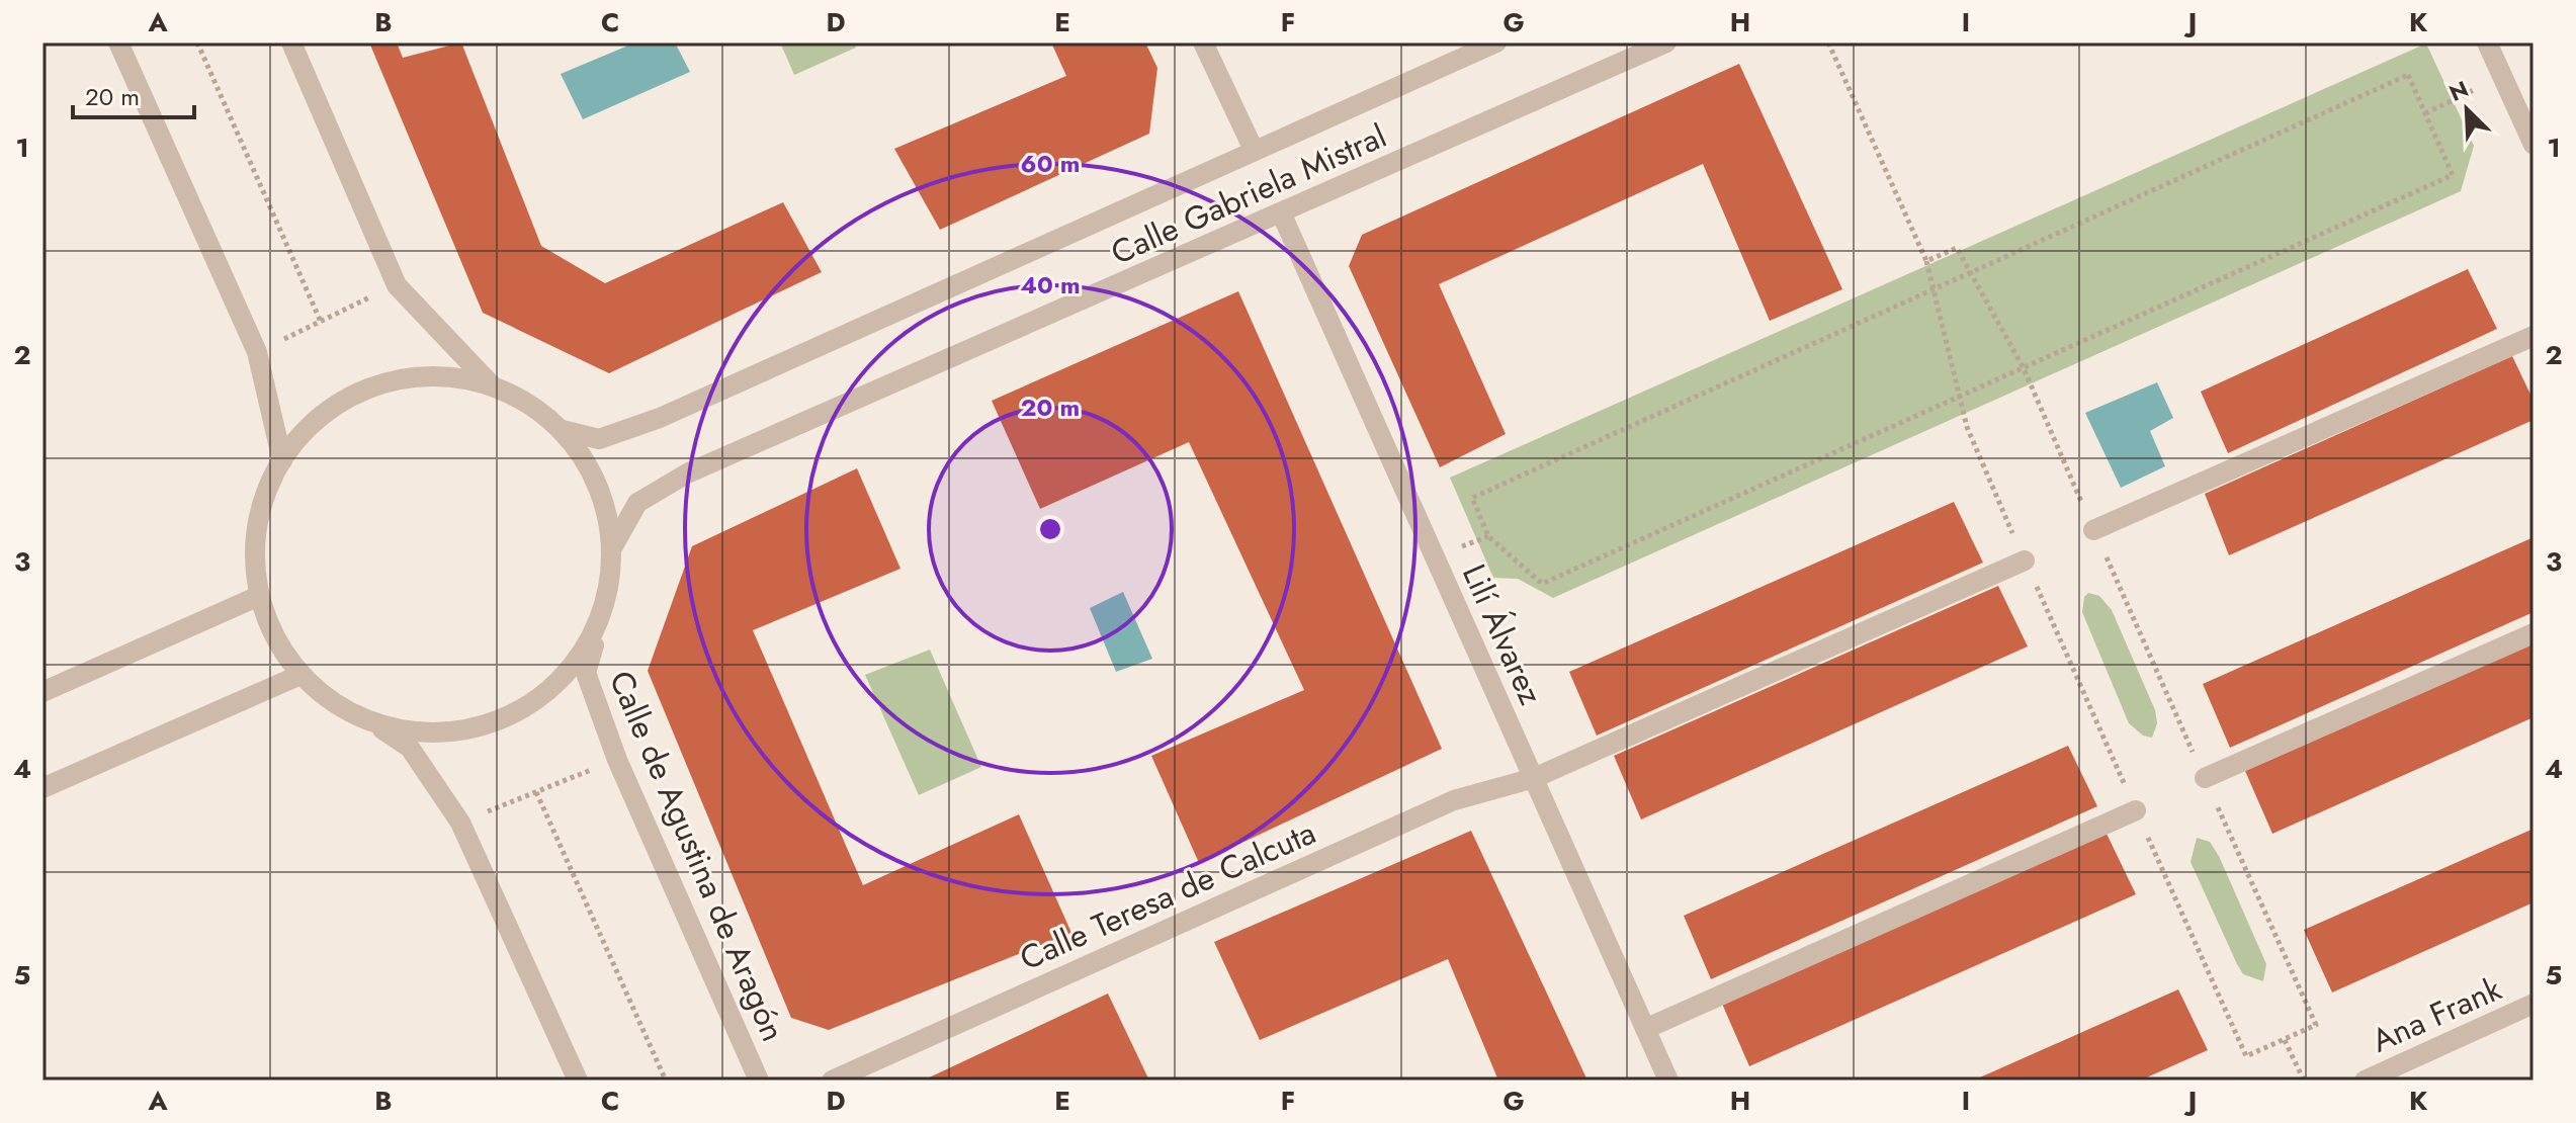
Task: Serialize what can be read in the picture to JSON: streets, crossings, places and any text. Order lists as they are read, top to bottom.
{
  "streets": {
    "street": [
      "Calle Gabriela Mistral",
      "Lilí Álvarez",
      "Calle de Agustina de Aragón",
      "Calle Teresa de Calcuta",
      "Ana Frank"
    ]
  },
  "crossings": [
    ["Calle Gabriela Mistral", "Lilí Álvarez"],
    ["Lilí Álvarez", "Calle Teresa de Calcuta"]
  ],
  "scale_bar": "20 m",
  "north": "top left",
  "grid": {
    "columns": [
      "A",
      "B",
      "C",
      "D",
      "E",
      "F",
      "G",
      "H",
      "I",
      "J",
      "K"
    ],
    "rows": [
      "1",
      "2",
      "3",
      "4",
      "5"
    ]
  },
  "rings": ["60 m", "40 m", "20 m"]
}
